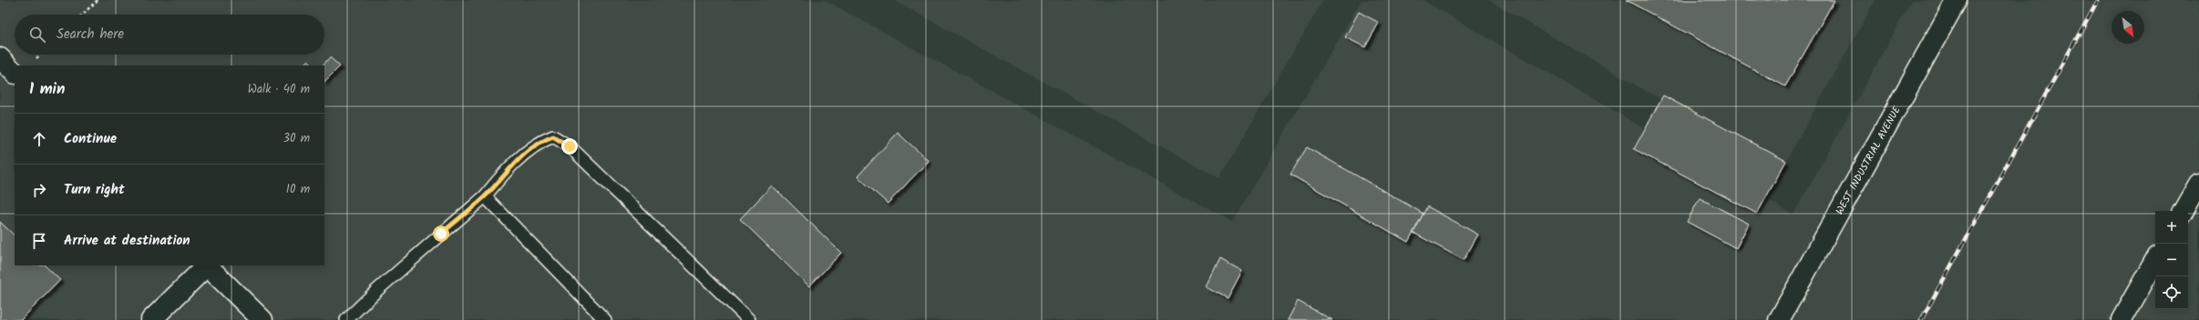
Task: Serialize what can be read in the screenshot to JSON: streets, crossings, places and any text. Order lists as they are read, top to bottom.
{
  "streets": {
    "street": ["WEST INDUSTRIAL AVENUE"]
  },
  "north": "bottom right",
  "page": {
    "search": "Search here",
    "heading": ["1 min", "Walk · 40 m"],
    "list": [
      ["Continue", "30 m"],
      ["Turn right", "10 m"],
      "Arrive at destination"
    ],
    "map_buttons": ["+", "−"]
  }
}
